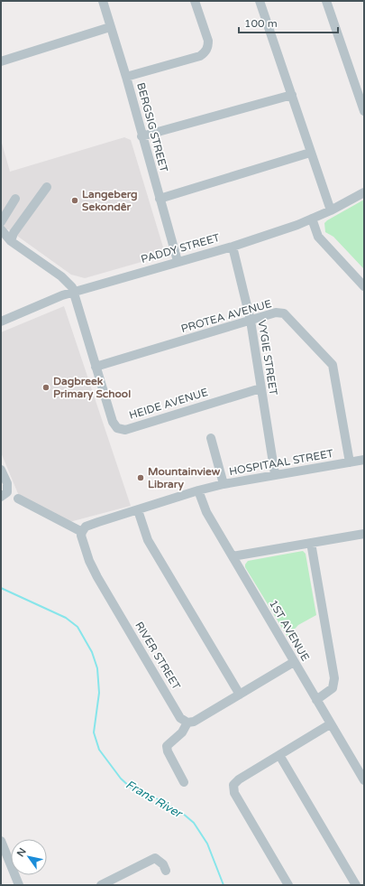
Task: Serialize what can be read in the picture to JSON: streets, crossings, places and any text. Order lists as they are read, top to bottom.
{
  "streets": {
    "street": [
      "BERGSIG STREET",
      "PADDY STREET",
      "PROTEA AVENUE",
      "VYGIE STREET",
      "HEIDE AVENUE",
      "HOSPITAAL STREET",
      "1ST AVENUE",
      "RIVER STREET"
    ]
  },
  "crossings": [
    ["BERGSIG STREET", "PADDY STREET"],
    ["PADDY STREET", "VYGIE STREET"],
    ["PADDY STREET", "HEIDE AVENUE"],
    ["PROTEA AVENUE", "VYGIE STREET"],
    ["PROTEA AVENUE", "HEIDE AVENUE"],
    ["PROTEA AVENUE", "HOSPITAAL STREET"],
    ["VYGIE STREET", "HEIDE AVENUE"],
    ["VYGIE STREET", "HOSPITAAL STREET"],
    ["HOSPITAAL STREET", "1ST AVENUE"],
    ["HOSPITAAL STREET", "RIVER STREET"]
  ],
  "water": ["Frans River"],
  "places": ["Langeberg Sekondêr", "Dagbreek Primary School", "Mountainview Library"],
  "scale_bar": "100 m",
  "north": "top left"
}
